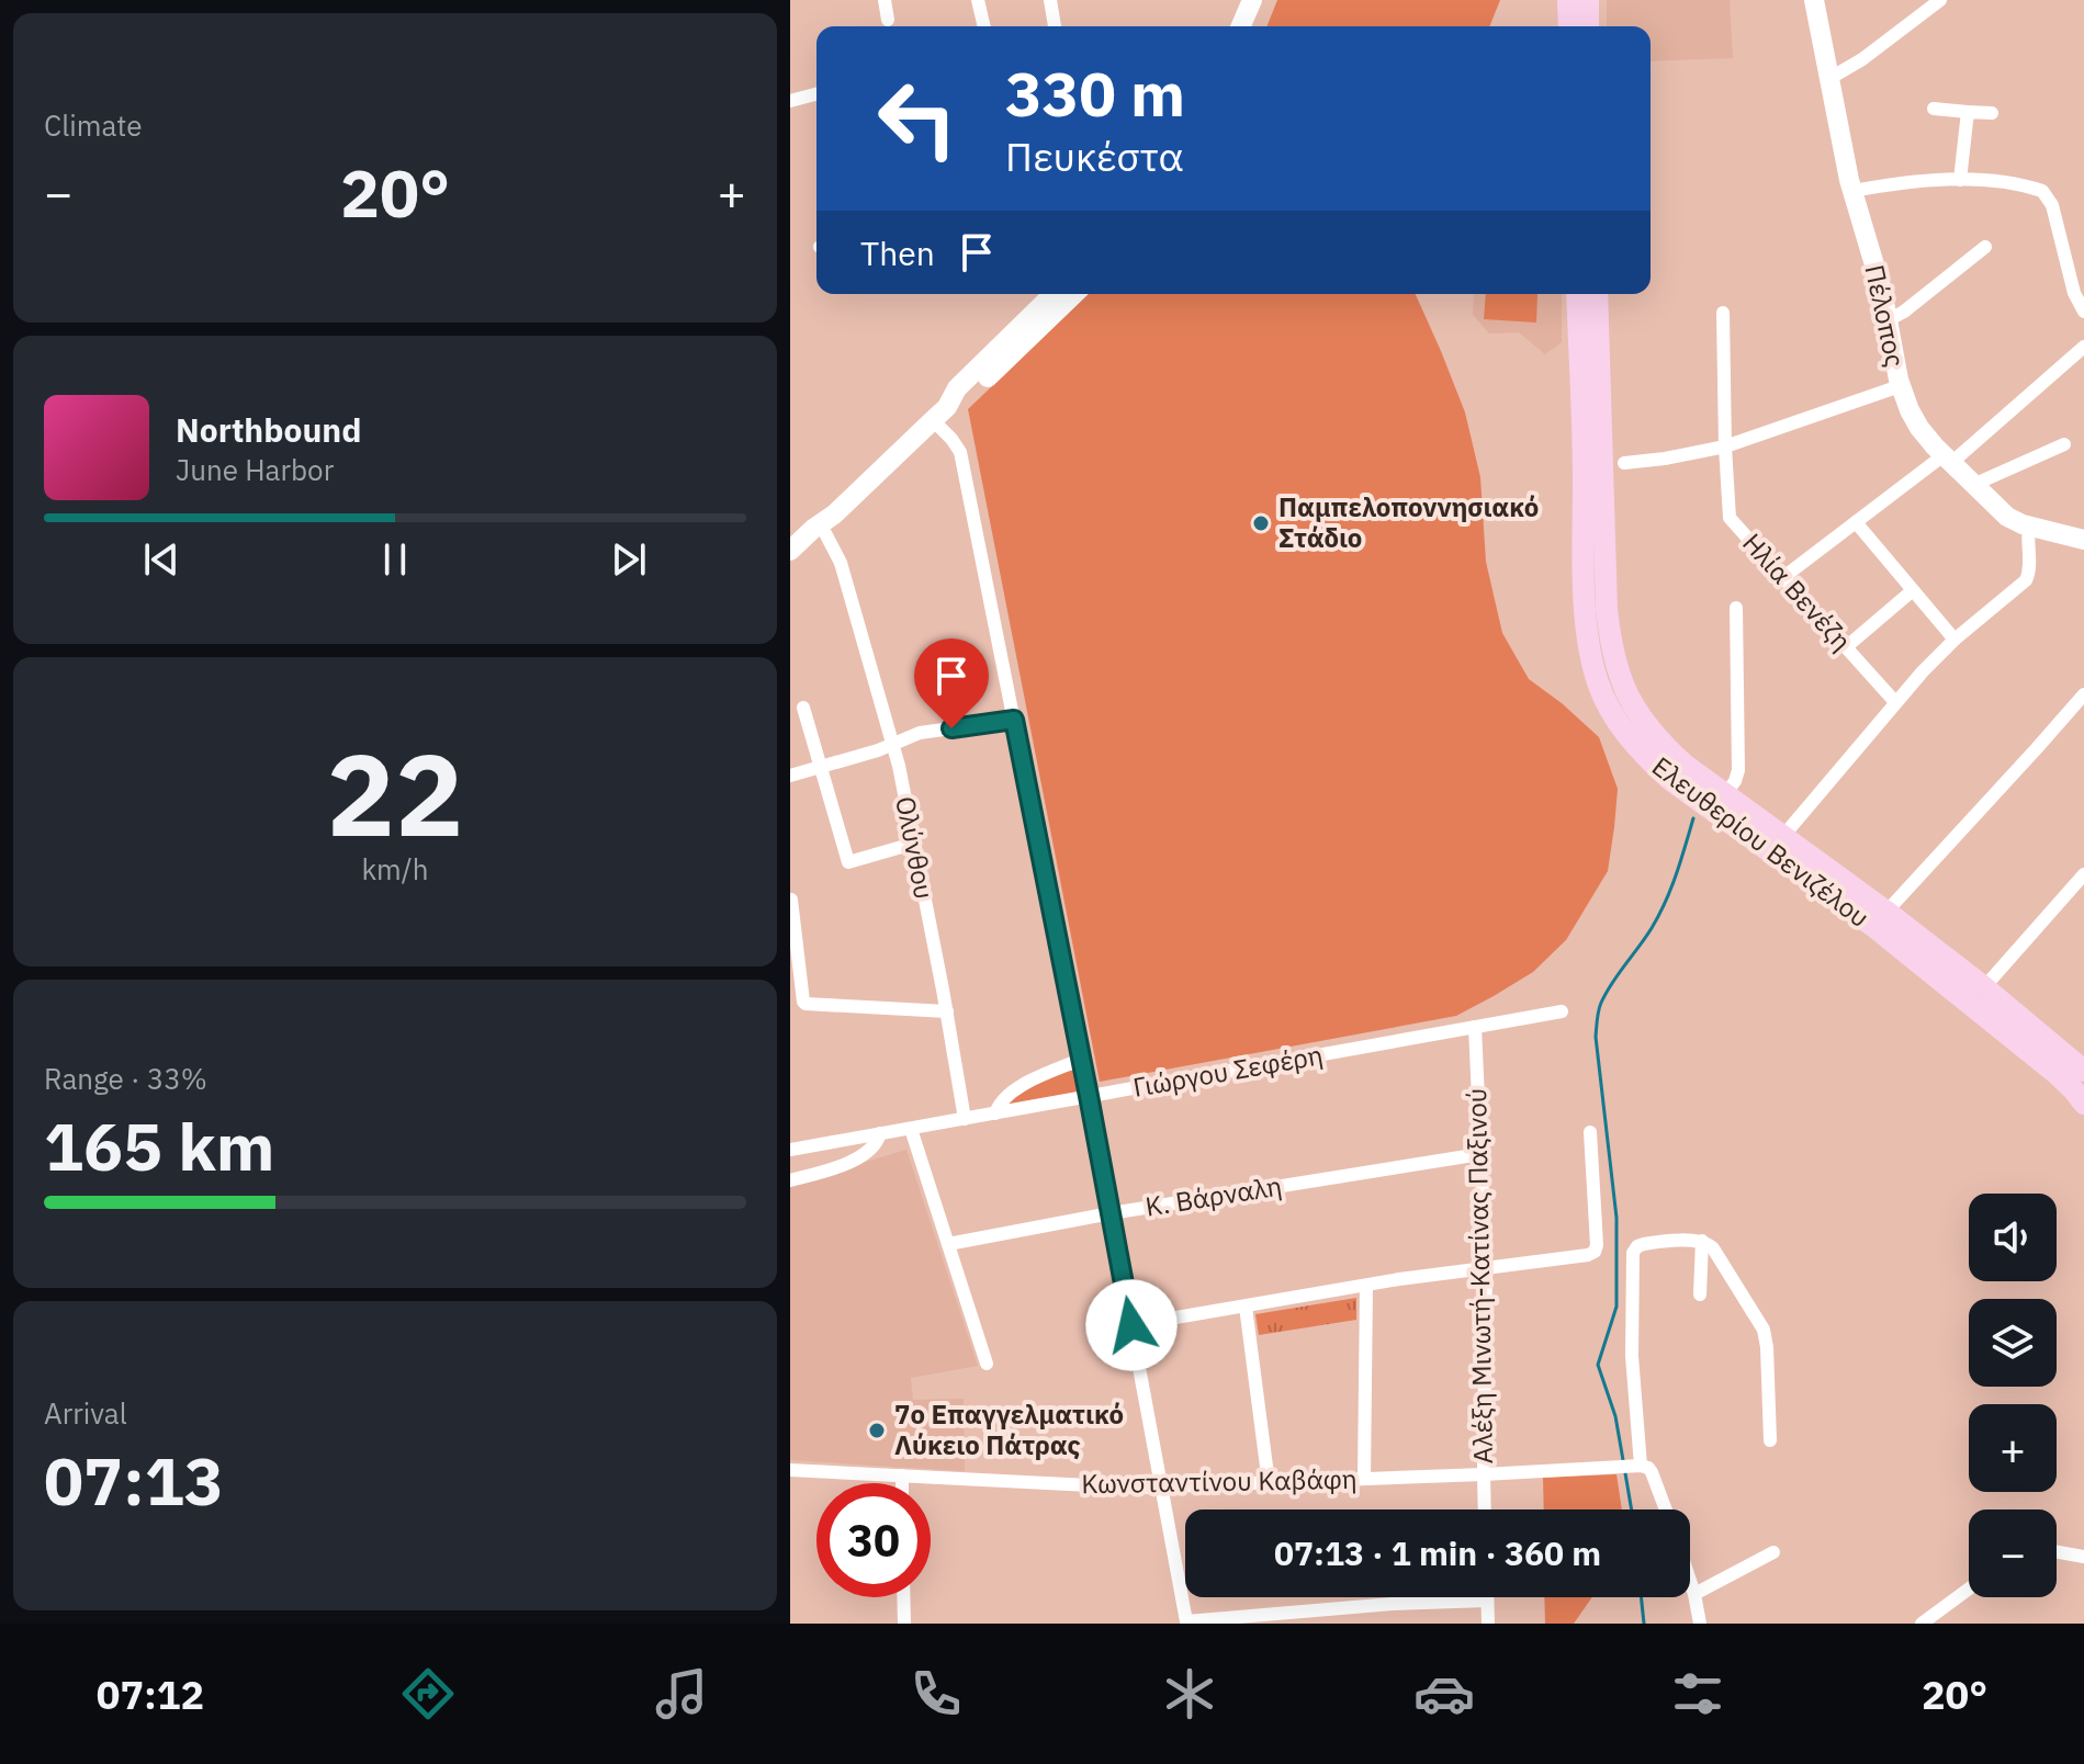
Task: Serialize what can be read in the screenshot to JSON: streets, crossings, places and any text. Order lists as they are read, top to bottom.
{
  "streets": {
    "main road": ["Πέλοπος", "Ελευθερίου Βενιζέλου"],
    "street": [
      "Ηλία Βενέζη",
      "Ολύνθου",
      "Γιώργου Σεφέρη",
      "Κ. Βάρναλη",
      "Αλέξη Μινωτή-Κατίνας Παξινού",
      "Κωνσταντίνου Καβάφη"
    ]
  },
  "crossings": [
    ["Ολύνθου", "Γιώργου Σεφέρη"],
    ["Γιώργου Σεφέρη", "Αλέξη Μινωτή-Κατίνας Παξινού"],
    ["Κ. Βάρναλη", "Αλέξη Μινωτή-Κατίνας Παξινού"],
    ["Αλέξη Μινωτή-Κατίνας Παξινού", "Κωνσταντίνου Καβάφη"]
  ],
  "places": ["Παμπελοποννησιακό Στάδιο", "7ο Επαγγελματικό Λύκειο Πάτρας"],
  "page": {
    "tile": [
      "Climate",
      ["22", "km/h"],
      ["Range · 33%", "165 km"],
      ["Arrival", "07:13"]
    ],
    "turn": ["330 m", "Πευκέστα"],
    "heat": ["−", "20°", "+"],
    "then": "Then",
    "song": ["Northbound", "June Harbor"],
    "map_buttons": ["+", "−"],
    "limit": "30",
    "trip": "07:13 · 1 min · 360 m",
    "tabs": ["07:12", "20°"]
  }
}
